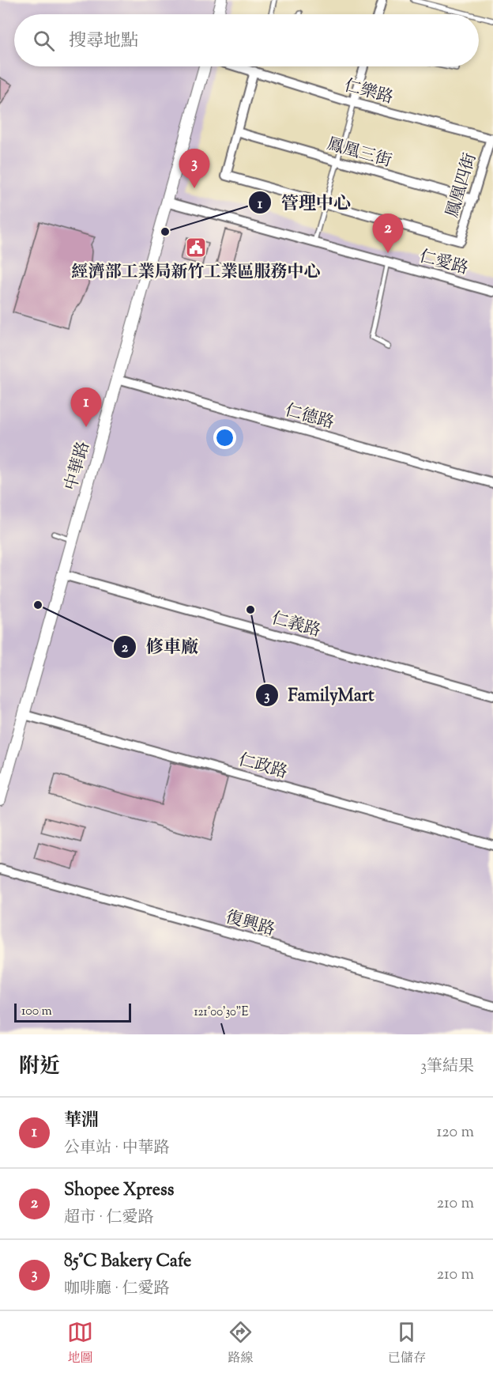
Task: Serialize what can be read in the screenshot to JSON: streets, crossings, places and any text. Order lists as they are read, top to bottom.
{
  "streets": {
    "street": [
      "仁樂路",
      "鳳凰三街",
      "鳳凰四街",
      "仁愛路",
      "仁德路",
      "中華路",
      "仁義路",
      "仁政路",
      "復興路"
    ]
  },
  "crossings": [
    ["仁樂路", "鳳凰四街"],
    ["鳳凰三街", "鳳凰四街"],
    ["仁愛路", "中華路"],
    ["仁德路", "中華路"],
    ["中華路", "仁義路"],
    ["中華路", "仁政路"]
  ],
  "places": {
    "other": ["管理中心", "修車廠", "FamilyMart"],
    "public building": ["經濟部工業局新竹工業區服務中心"]
  },
  "scale_bar": "100 m",
  "page": {
    "search": "搜尋地點",
    "pins": ["3", "2", "1"],
    "scale": "100 m",
    "heading": ["附近", "3筆結果"],
    "list": [
      {
        "mark": "1",
        "name": "華淵",
        "note": "公車站 · 中華路",
        "value": "120 m"
      },
      {
        "mark": "2",
        "name": "Shopee Xpress",
        "note": "超市 · 仁愛路",
        "value": "210 m"
      },
      {
        "mark": "3",
        "name": "85°C Bakery Cafe",
        "note": "咖啡廳 · 仁愛路",
        "value": "210 m"
      }
    ],
    "nav": ["地圖", "路線", "已儲存"]
  },
  "coordinates": ["121°00'30\"E"]
}
